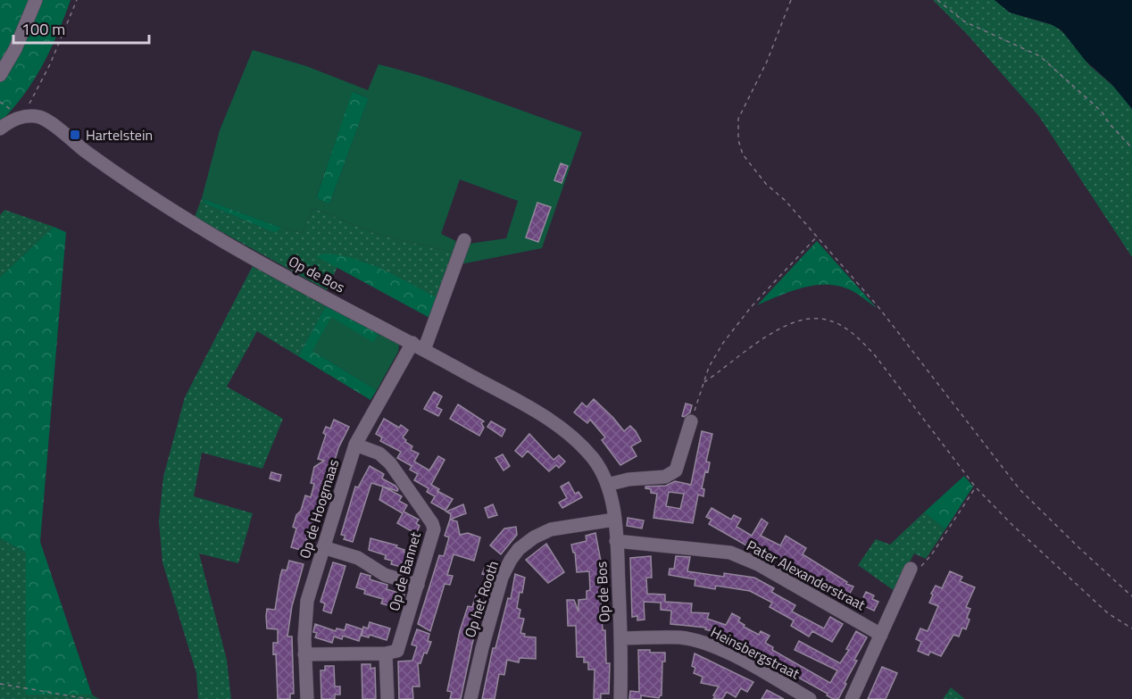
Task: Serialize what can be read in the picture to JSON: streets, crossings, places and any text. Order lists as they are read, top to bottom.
{
  "streets": {
    "street": [
      "Op de Bos",
      "Op de Hoogmaas",
      "Op de Bannet",
      "Pater Alexanderstraat",
      "Op het Rooth",
      "Heinsbergstraat"
    ]
  },
  "crossings": [
    ["Op de Bos", "Op de Hoogmaas"],
    ["Op de Bos", "Pater Alexanderstraat"],
    ["Op de Bos", "Op het Rooth"],
    ["Op de Bos", "Heinsbergstraat"],
    ["Op de Hoogmaas", "Op de Bannet"]
  ],
  "places": {
    "transit": ["Hartelstein"]
  },
  "scale_bar": "100 m"
}
